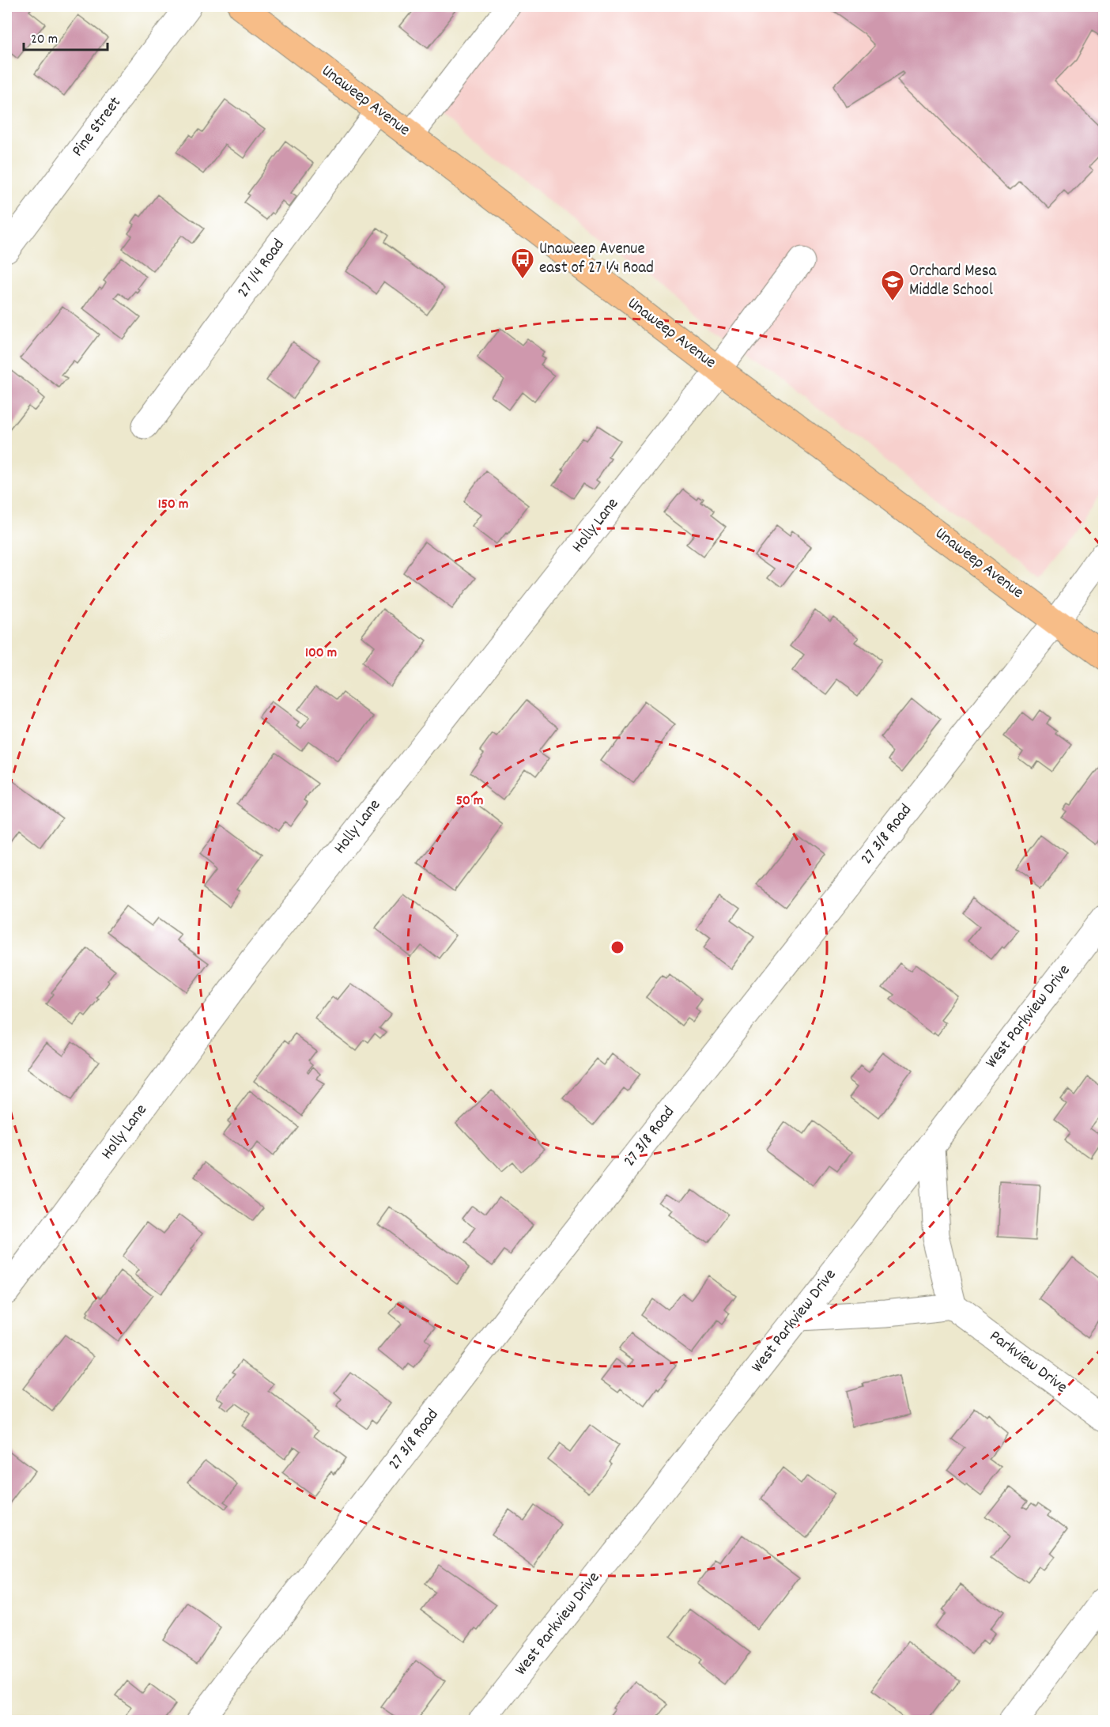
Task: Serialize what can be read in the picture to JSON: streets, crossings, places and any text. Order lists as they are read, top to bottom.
{
  "streets": {
    "main road": ["Unaweep Avenue"],
    "street": [
      "Pine Street",
      "27 1/4 Road",
      "Holly Lane",
      "27 3/8 Road",
      "West Parkview Drive",
      "Parkview Drive"
    ]
  },
  "crossings": [
    ["Unaweep Avenue", "27 1/4 Road"],
    ["Unaweep Avenue", "Holly Lane"],
    ["Unaweep Avenue", "27 3/8 Road"]
  ],
  "places": {
    "bus stop": ["Unaweep Avenue east of 27 ¼ Road"],
    "school or university": ["Orchard Mesa Middle School"]
  },
  "scale_bar": "20 m",
  "rings": ["150 m", "100 m", "50 m"]
}
